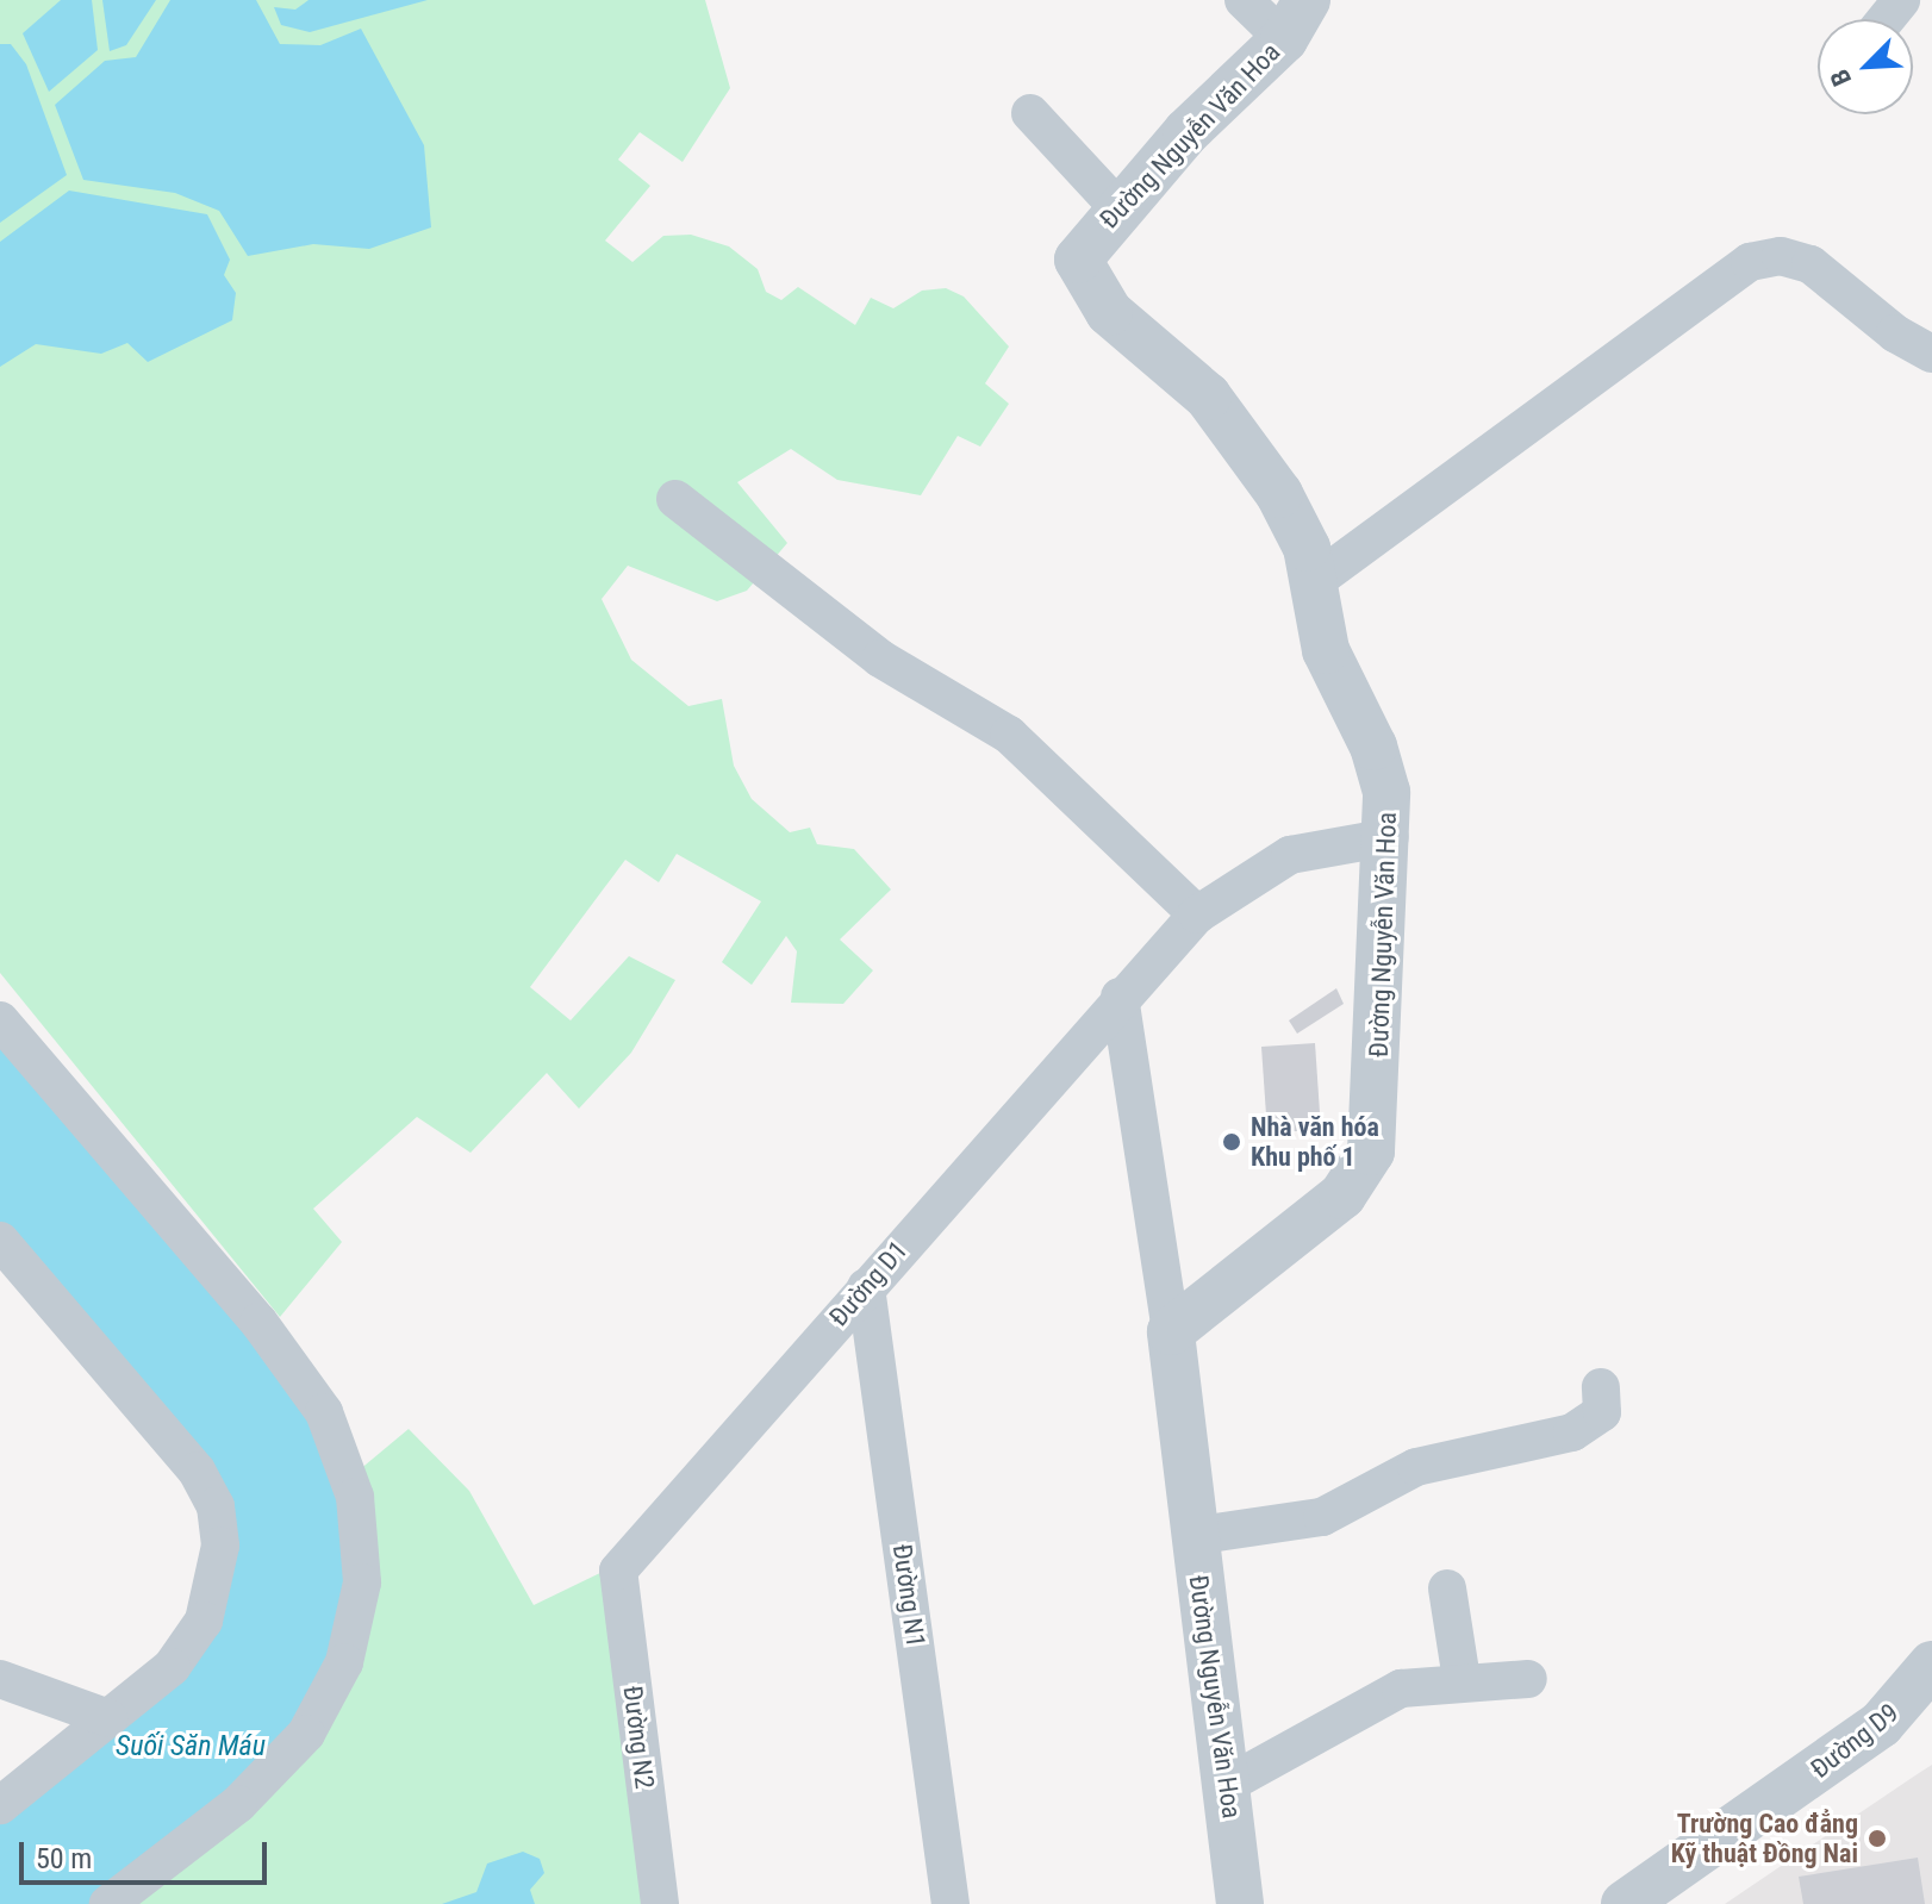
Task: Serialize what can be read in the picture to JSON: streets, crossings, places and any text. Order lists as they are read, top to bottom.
{
  "streets": {
    "street": [
      "Đường Nguyễn Văn Hoa",
      "Đường D1",
      "Đường N1",
      "Đường N2",
      "Đường D9"
    ]
  },
  "crossings": [
    ["Đường Nguyễn Văn Hoa", "Đường D1"],
    ["Đường D1", "Đường N1"],
    ["Đường D1", "Đường N2"]
  ],
  "water": ["Suối Săn Máu"],
  "places": ["Nhà văn hóa Khu phố 1", "Trường Cao đẳng Kỹ thuật Đồng Nai"],
  "scale_bar": "50 m",
  "north": "bottom left"
}
